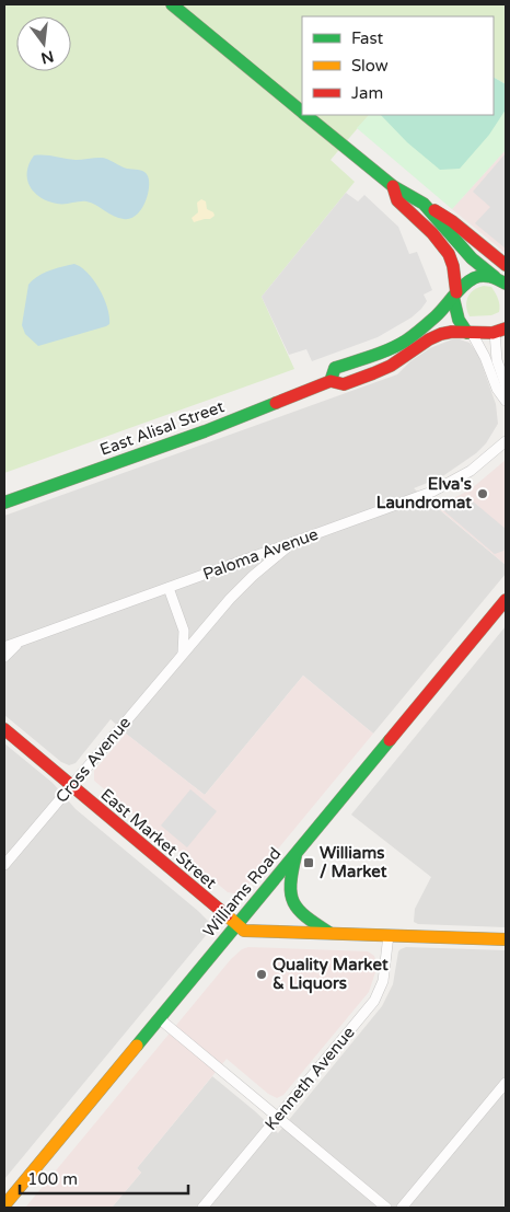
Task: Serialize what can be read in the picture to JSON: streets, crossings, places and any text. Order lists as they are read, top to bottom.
{
  "streets": {
    "main road": ["East Alisal Street", "East Market Street", "Williams Road"],
    "street": ["Paloma Avenue", "Cross Avenue", "Kenneth Avenue"]
  },
  "crossings": [
    ["Paloma Avenue", "Cross Avenue"],
    ["Cross Avenue", "East Market Street"],
    ["East Market Street", "Williams Road"],
    ["East Market Street", "Kenneth Avenue"]
  ],
  "places": {
    "other": ["Elva's Laundromat", "Quality Market & Liquors"],
    "transit": ["Williams / Market"]
  },
  "legend": ["Fast", "Slow", "Jam"],
  "scale_bar": "100 m",
  "north": "bottom"
}
